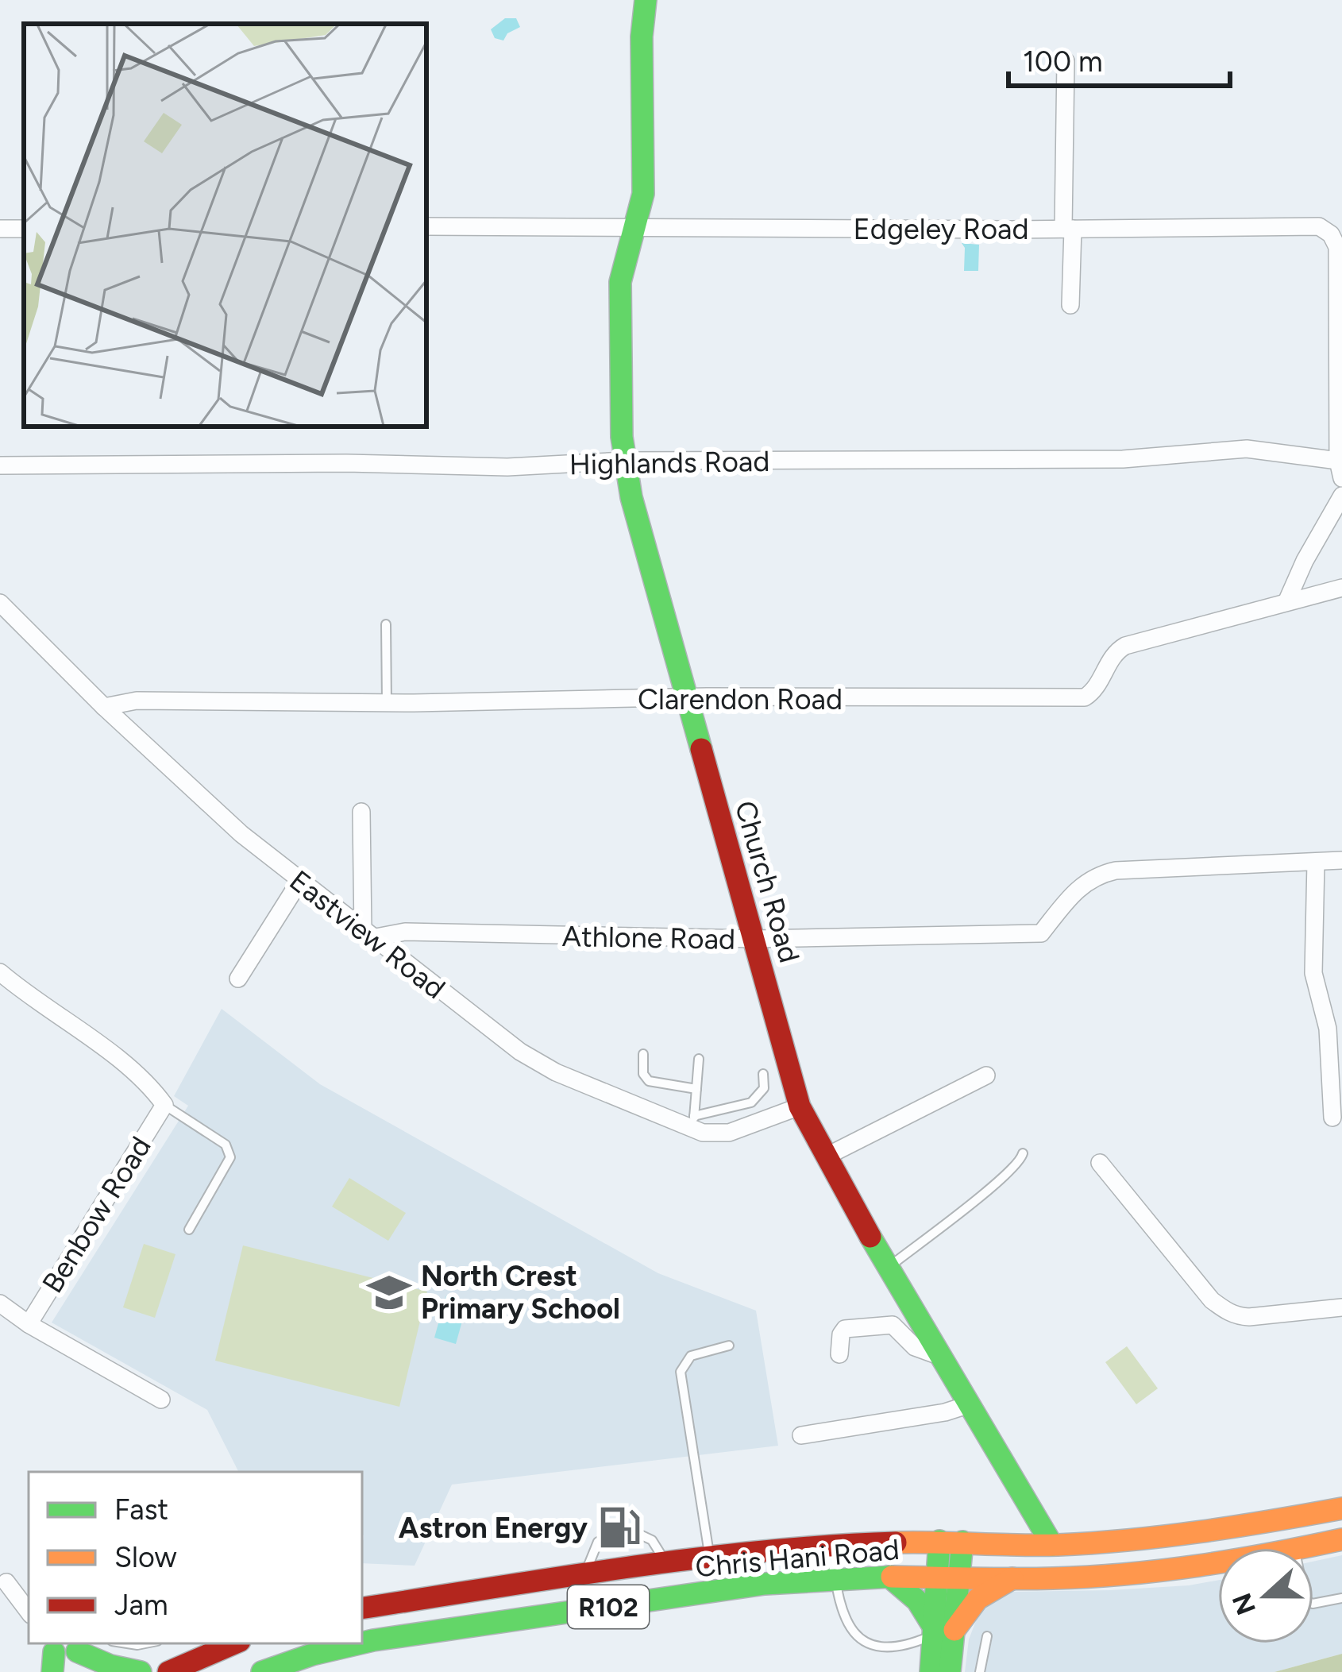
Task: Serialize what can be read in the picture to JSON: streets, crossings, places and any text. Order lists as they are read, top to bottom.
{
  "streets": {
    "main road": ["Church Road", "Chris Hani Road", "R102"],
    "street": [
      "Edgeley Road",
      "Highlands Road",
      "Clarendon Road",
      "Eastview Road",
      "Athlone Road",
      "Benbow Road"
    ]
  },
  "crossings": [
    ["Edgeley Road", "Highlands Road"],
    ["Edgeley Road", "Church Road"],
    ["Highlands Road", "Church Road"],
    ["Clarendon Road", "Church Road"],
    ["Clarendon Road", "Eastview Road"],
    ["Church Road", "Eastview Road"],
    ["Church Road", "Athlone Road"],
    ["Church Road", "Chris Hani Road"],
    ["Eastview Road", "Athlone Road"]
  ],
  "places": {
    "school or university": ["North Crest Primary School"],
    "fuel station": ["Astron Energy"]
  },
  "legend": ["Fast", "Slow", "Jam"],
  "scale_bar": "100 m",
  "north": "left"
}
